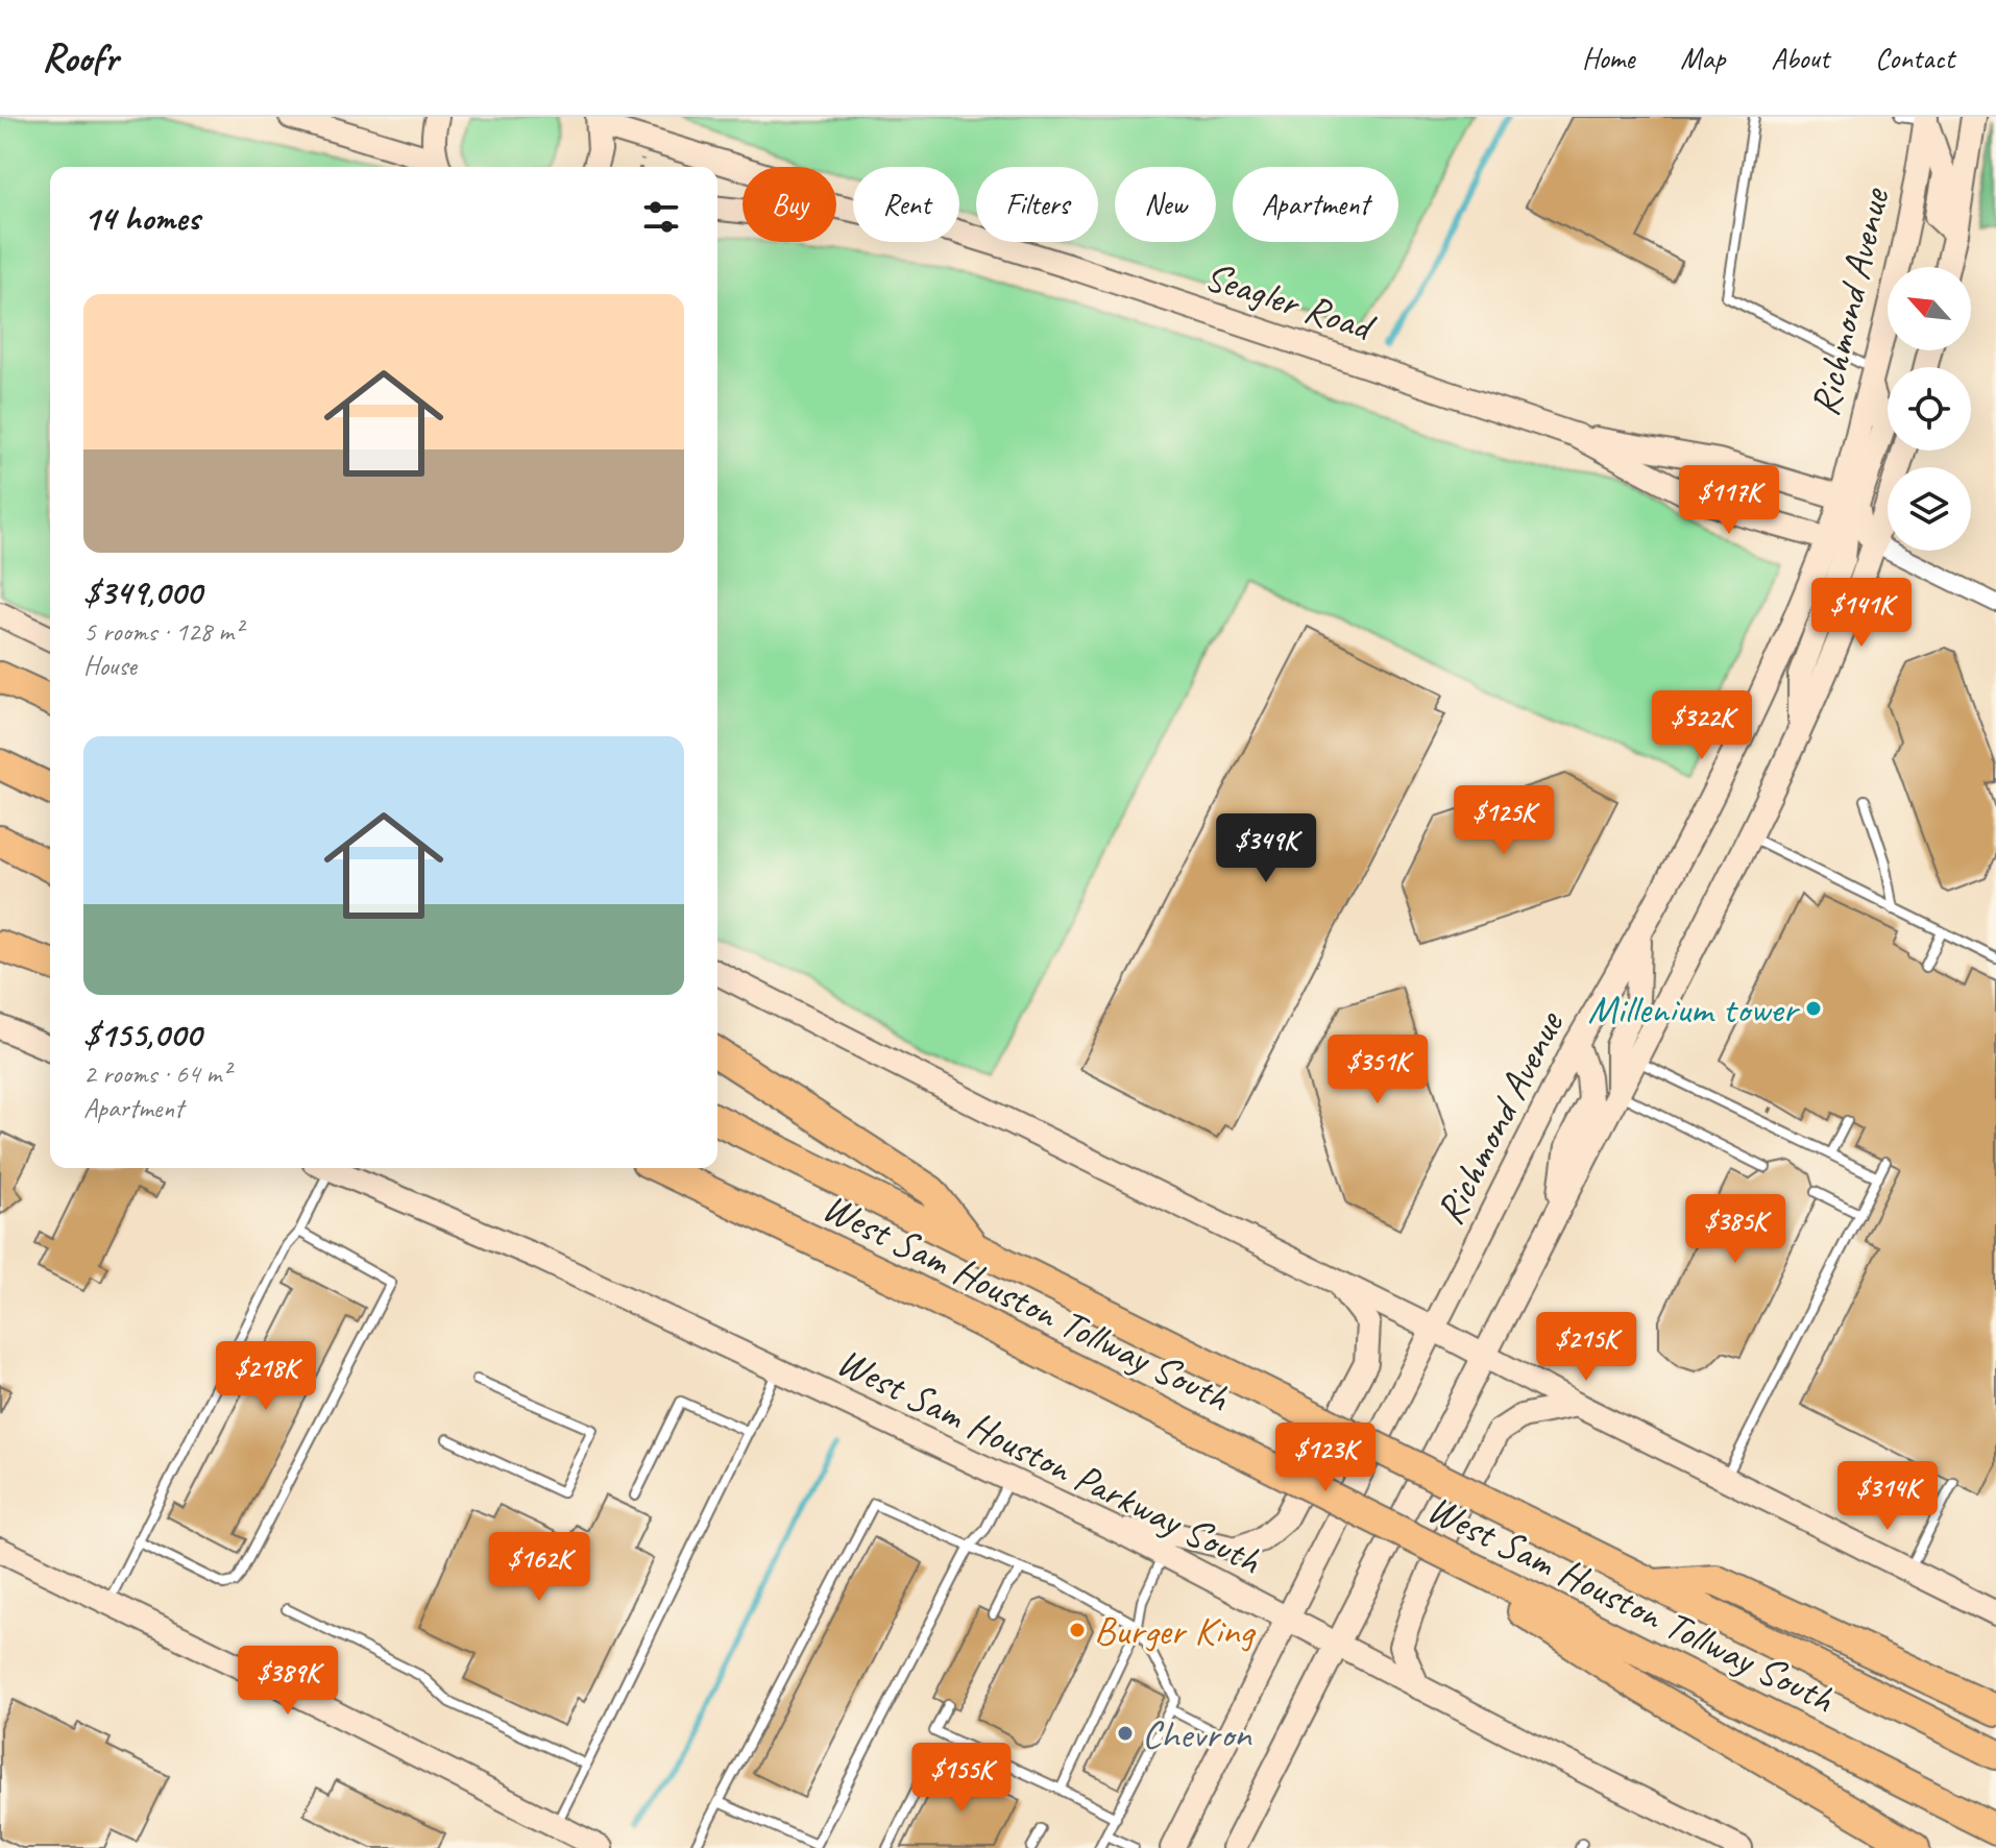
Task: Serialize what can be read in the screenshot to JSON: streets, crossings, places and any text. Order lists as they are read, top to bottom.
{
  "streets": {
    "highway": ["West Sam Houston Tollway South"],
    "main road": ["Seagler Road", "Richmond Avenue", "West Sam Houston Parkway South"]
  },
  "crossings": [
    ["Seagler Road", "Richmond Avenue"],
    ["Richmond Avenue", "West Sam Houston Parkway South"]
  ],
  "places": ["Millenium tower", "Burger King", "Chevron"],
  "north": "top left",
  "page": {
    "header": "Roofr",
    "nav": [
      "Home",
      "Map",
      "About",
      "Contact"
    ],
    "chip": [
      "Buy",
      "Rent",
      "Filters",
      "New",
      "Apartment"
    ],
    "heading": "14 homes",
    "list": [
      {
        "name": "$349,000",
        "note": "5 rooms · 128 m² · House"
      },
      {
        "name": "$155,000",
        "note": "2 rooms · 64 m² · Apartment"
      }
    ],
    "price": [
      "$117K",
      "$141K",
      "$322K",
      "$125K",
      "$349K",
      "$351K",
      "$385K",
      "$215K",
      "$218K",
      "$123K",
      "$314K",
      "$162K",
      "$389K",
      "$155K"
    ]
  }
}
